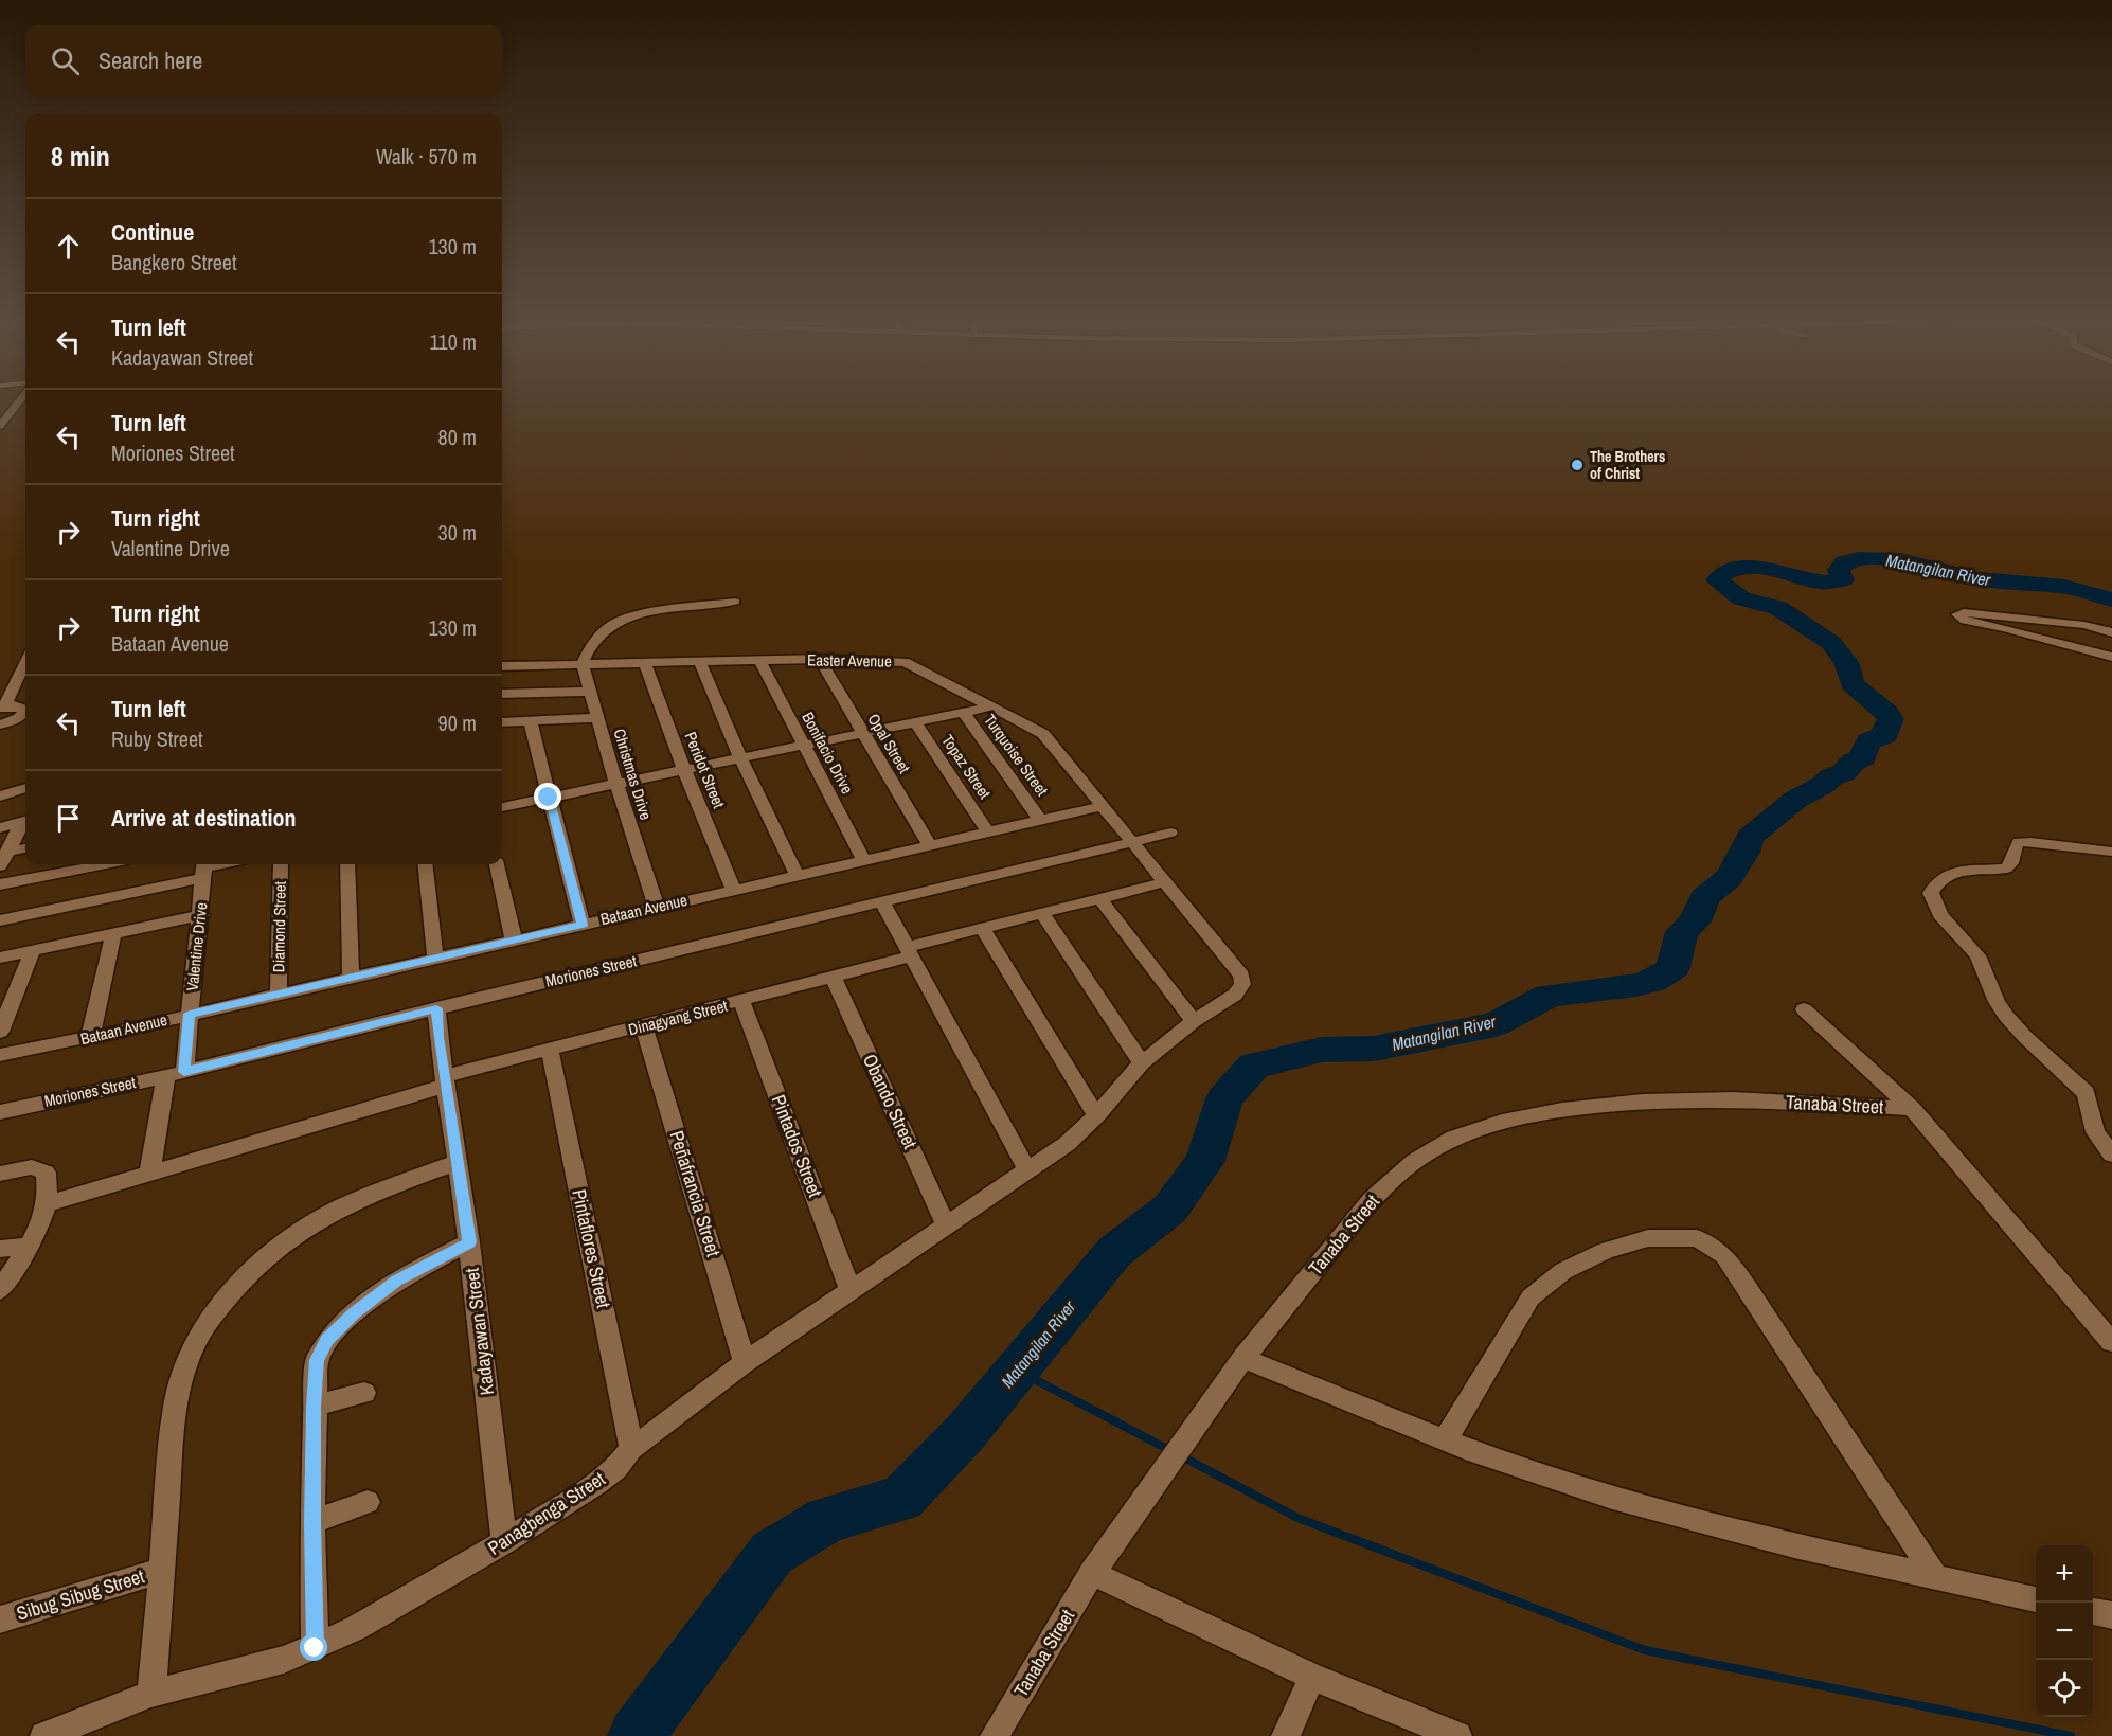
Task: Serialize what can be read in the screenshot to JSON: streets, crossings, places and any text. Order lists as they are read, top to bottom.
{
  "streets": {
    "street": [
      "Easter Avenue",
      "Opal Street",
      "Bonifacio Drive",
      "Turquoise Street",
      "Topaz Street",
      "Peridot Street",
      "Christmas Drive",
      "Bataan Avenue",
      "Diamond Street",
      "Valentine Drive",
      "Moriones Street",
      "Dinagyang Street",
      "Obando Street",
      "Tanaba Street",
      "Pintados Street",
      "Peñafrancia Street",
      "Pintaflores Street",
      "Kadayawan Street",
      "Panagbenga Street",
      "Sibug Sibug Street"
    ]
  },
  "crossings": [
    ["Easter Avenue", "Opal Street"],
    ["Easter Avenue", "Bonifacio Drive"],
    ["Easter Avenue", "Peridot Street"],
    ["Easter Avenue", "Christmas Drive"],
    ["Easter Avenue", "Bataan Avenue"],
    ["Easter Avenue", "Moriones Street"],
    ["Opal Street", "Bataan Avenue"],
    ["Bonifacio Drive", "Bataan Avenue"],
    ["Turquoise Street", "Bataan Avenue"],
    ["Topaz Street", "Bataan Avenue"],
    ["Peridot Street", "Bataan Avenue"],
    ["Christmas Drive", "Bataan Avenue"],
    ["Bataan Avenue", "Diamond Street"],
    ["Bataan Avenue", "Valentine Drive"],
    ["Valentine Drive", "Moriones Street"],
    ["Valentine Drive", "Dinagyang Street"],
    ["Moriones Street", "Kadayawan Street"],
    ["Dinagyang Street", "Obando Street"],
    ["Dinagyang Street", "Pintados Street"],
    ["Dinagyang Street", "Peñafrancia Street"],
    ["Dinagyang Street", "Pintaflores Street"],
    ["Dinagyang Street", "Kadayawan Street"],
    ["Dinagyang Street", "Panagbenga Street"],
    ["Obando Street", "Panagbenga Street"],
    ["Pintados Street", "Panagbenga Street"],
    ["Peñafrancia Street", "Panagbenga Street"],
    ["Pintaflores Street", "Panagbenga Street"],
    ["Kadayawan Street", "Panagbenga Street"]
  ],
  "water": ["Matangilan River"],
  "places": ["The Brothers of Christ"],
  "page": {
    "search": "Search here",
    "heading": ["8 min", "Walk · 570 m"],
    "list": [
      ["Continue", "Bangkero Street", "130 m"],
      ["Turn left", "Kadayawan Street", "110 m"],
      ["Turn left", "Moriones Street", "80 m"],
      ["Turn right", "Valentine Drive", "30 m"],
      ["Turn right", "Bataan Avenue", "130 m"],
      ["Turn left", "Ruby Street", "90 m"],
      "Arrive at destination"
    ],
    "map_buttons": ["+", "−"]
  }
}
